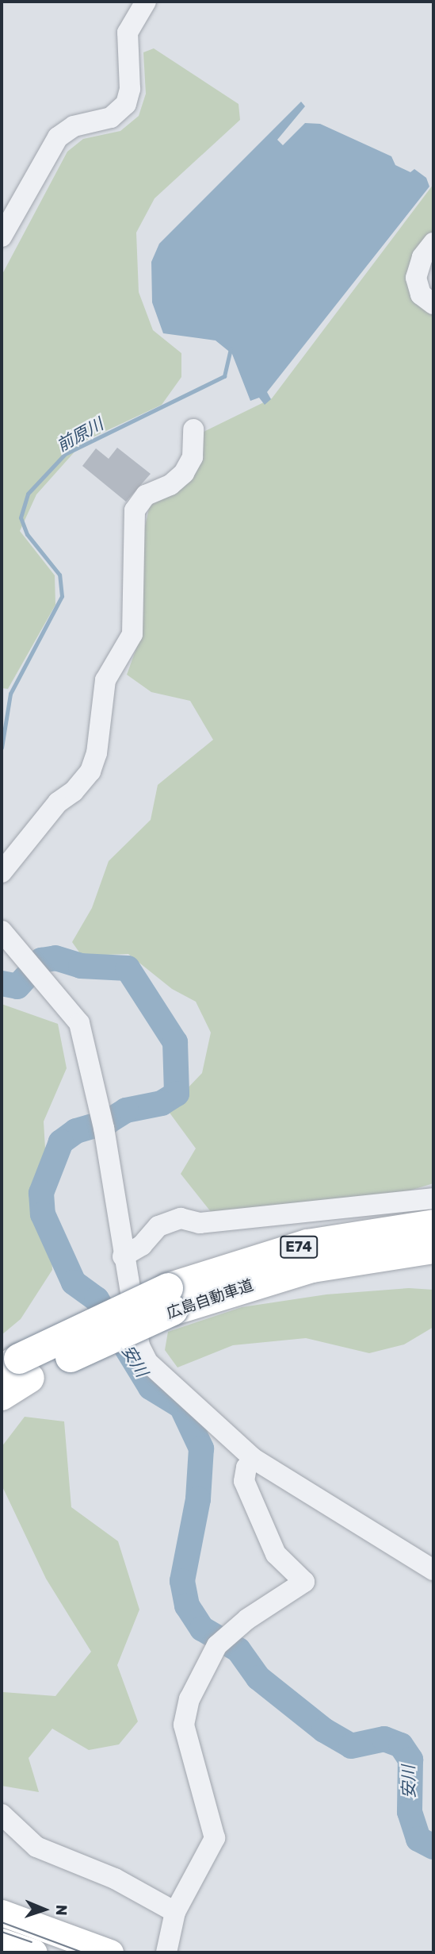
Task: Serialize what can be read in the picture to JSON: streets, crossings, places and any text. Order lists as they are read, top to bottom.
{
  "streets": {
    "highway": ["E74", "広島自動車道"]
  },
  "water": ["前原川", "安川"],
  "north": "right"
}
